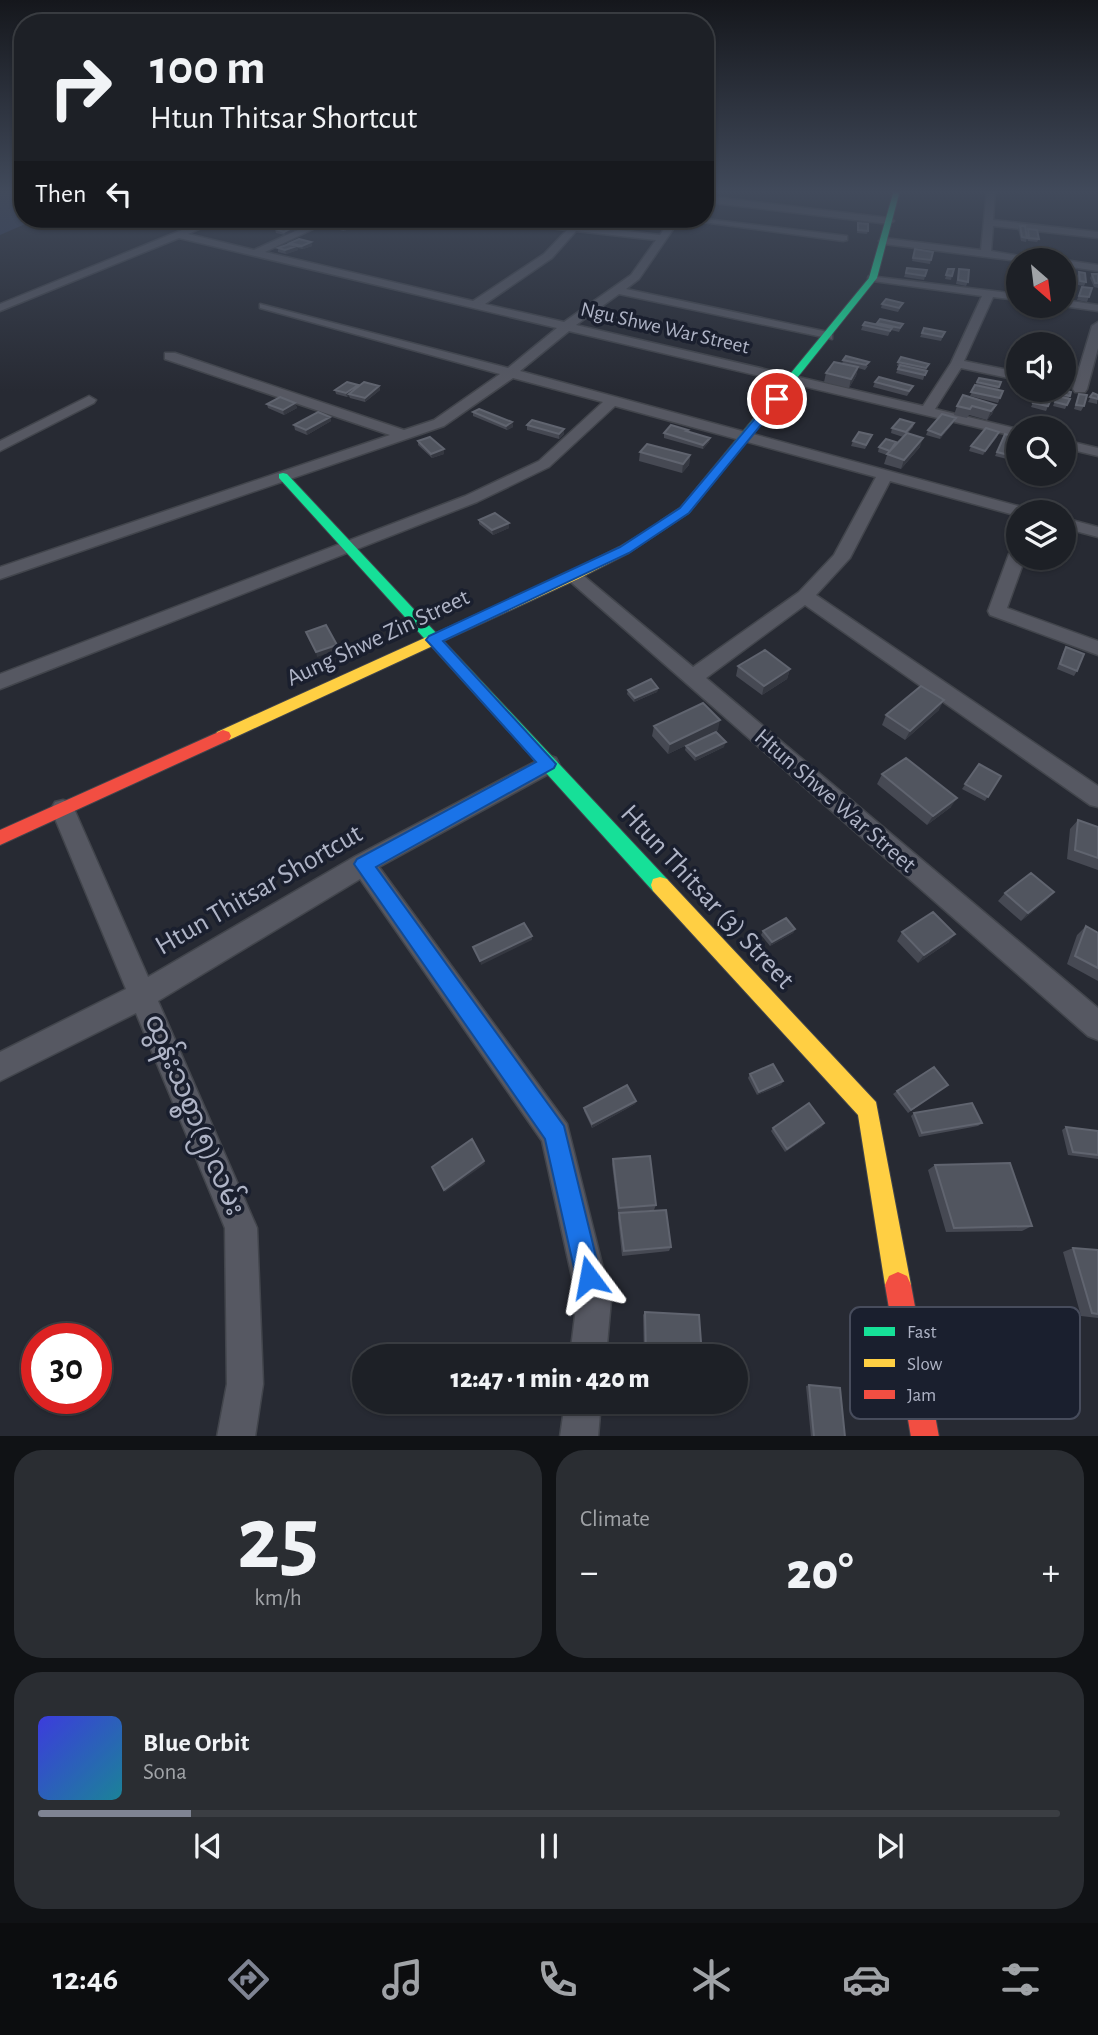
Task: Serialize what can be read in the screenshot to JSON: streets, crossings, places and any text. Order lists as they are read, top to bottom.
{
  "streets": {
    "street": [
      "Ngu Shwe War Street",
      "Aung Shwe Zin Street",
      "Htun Shwe War Street",
      "Htun Thitsar Shortcut",
      "Htun Thitsar (3) Street",
      "ထွန်းသစ္စာ(၅)လမ်း"
    ]
  },
  "crossings": [
    ["Ngu Shwe War Street", "Aung Shwe Zin Street"],
    ["Aung Shwe Zin Street", "Htun Shwe War Street"],
    ["Aung Shwe Zin Street", "Htun Thitsar (3) Street"],
    ["Aung Shwe Zin Street", "ထွန်းသစ္စာ(၅)လမ်း"],
    ["Htun Thitsar Shortcut", "Htun Thitsar (3) Street"],
    ["Htun Thitsar Shortcut", "ထွန်းသစ္စာ(၅)လမ်း"]
  ],
  "legend": ["Fast", "Slow", "Jam"],
  "north": "bottom right",
  "page": {
    "turn": ["100 m", "Htun Thitsar Shortcut"],
    "then": "Then",
    "limit": "30",
    "trip": "12:47 · 1 min · 420 m",
    "tile": [
      ["25", "km/h"],
      "Climate"
    ],
    "heat": ["−", "20°", "+"],
    "song": ["Blue Orbit", "Sona"],
    "tabs": "12:46"
  }
}
